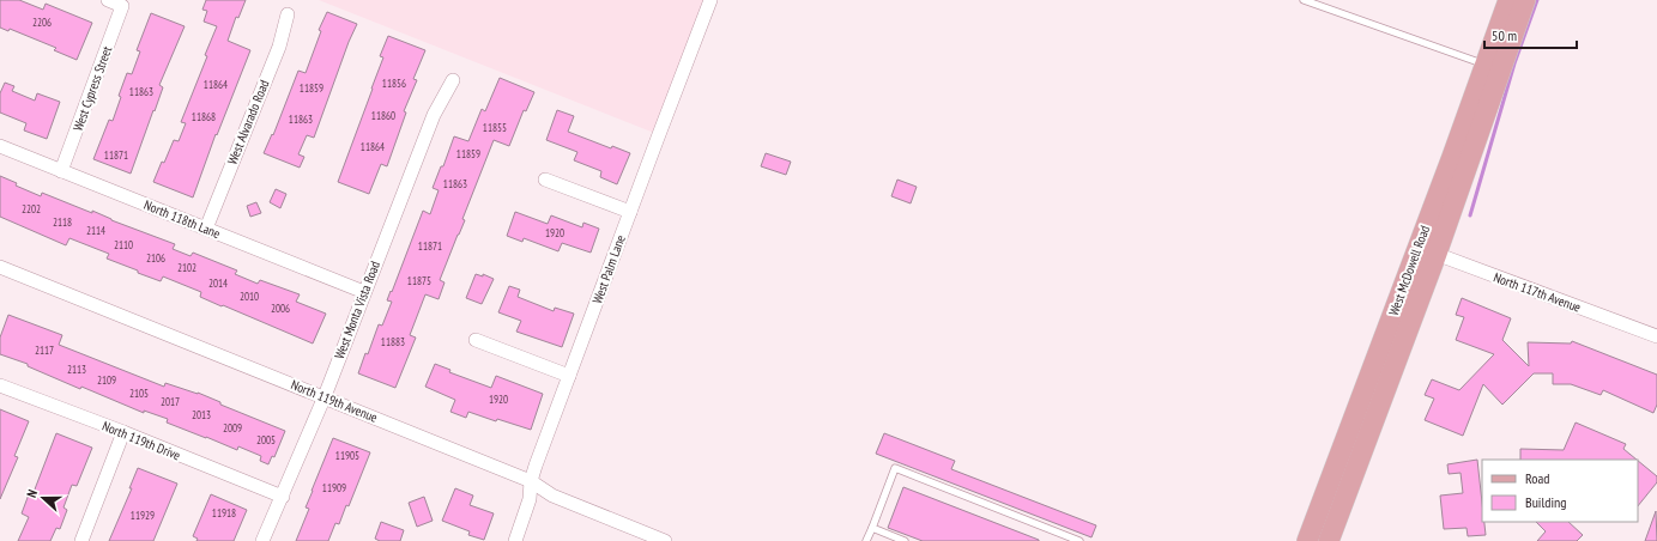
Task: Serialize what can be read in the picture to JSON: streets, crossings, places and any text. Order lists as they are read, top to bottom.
{
  "streets": {
    "main road": ["West McDowell Road"],
    "street": [
      "West Cypress Street",
      "West Alvarado Road",
      "North 118th Lane",
      "West Palm Lane",
      "North 117th Avenue",
      "West Monta Vista Road",
      "North 119th Avenue",
      "North 119th Drive"
    ]
  },
  "crossings": [
    ["West Cypress Street", "North 118th Lane"],
    ["West Alvarado Road", "North 118th Lane"],
    ["North 118th Lane", "West Monta Vista Road"],
    ["West Palm Lane", "North 119th Avenue"],
    ["West McDowell Road", "North 117th Avenue"],
    ["West Monta Vista Road", "North 119th Avenue"],
    ["West Monta Vista Road", "North 119th Drive"]
  ],
  "house_numbers": [
    "2206",
    "11856",
    "11864",
    "11859",
    "11863",
    "11860",
    "11868",
    "11863",
    "11855",
    "11864",
    "11859",
    "11871",
    "11863",
    "2202",
    "2118",
    "2114",
    "1920",
    "2110",
    "11871",
    "2106",
    "2102",
    "11875",
    "2014",
    "2010",
    "2006",
    "11883",
    "2117",
    "2113",
    "2109",
    "2105",
    "1920",
    "2017",
    "2013",
    "2009",
    "2005",
    "11905",
    "11909",
    "11918",
    "11929"
  ],
  "legend": ["Road", "Building"],
  "scale_bar": "50 m",
  "north": "left"
}
